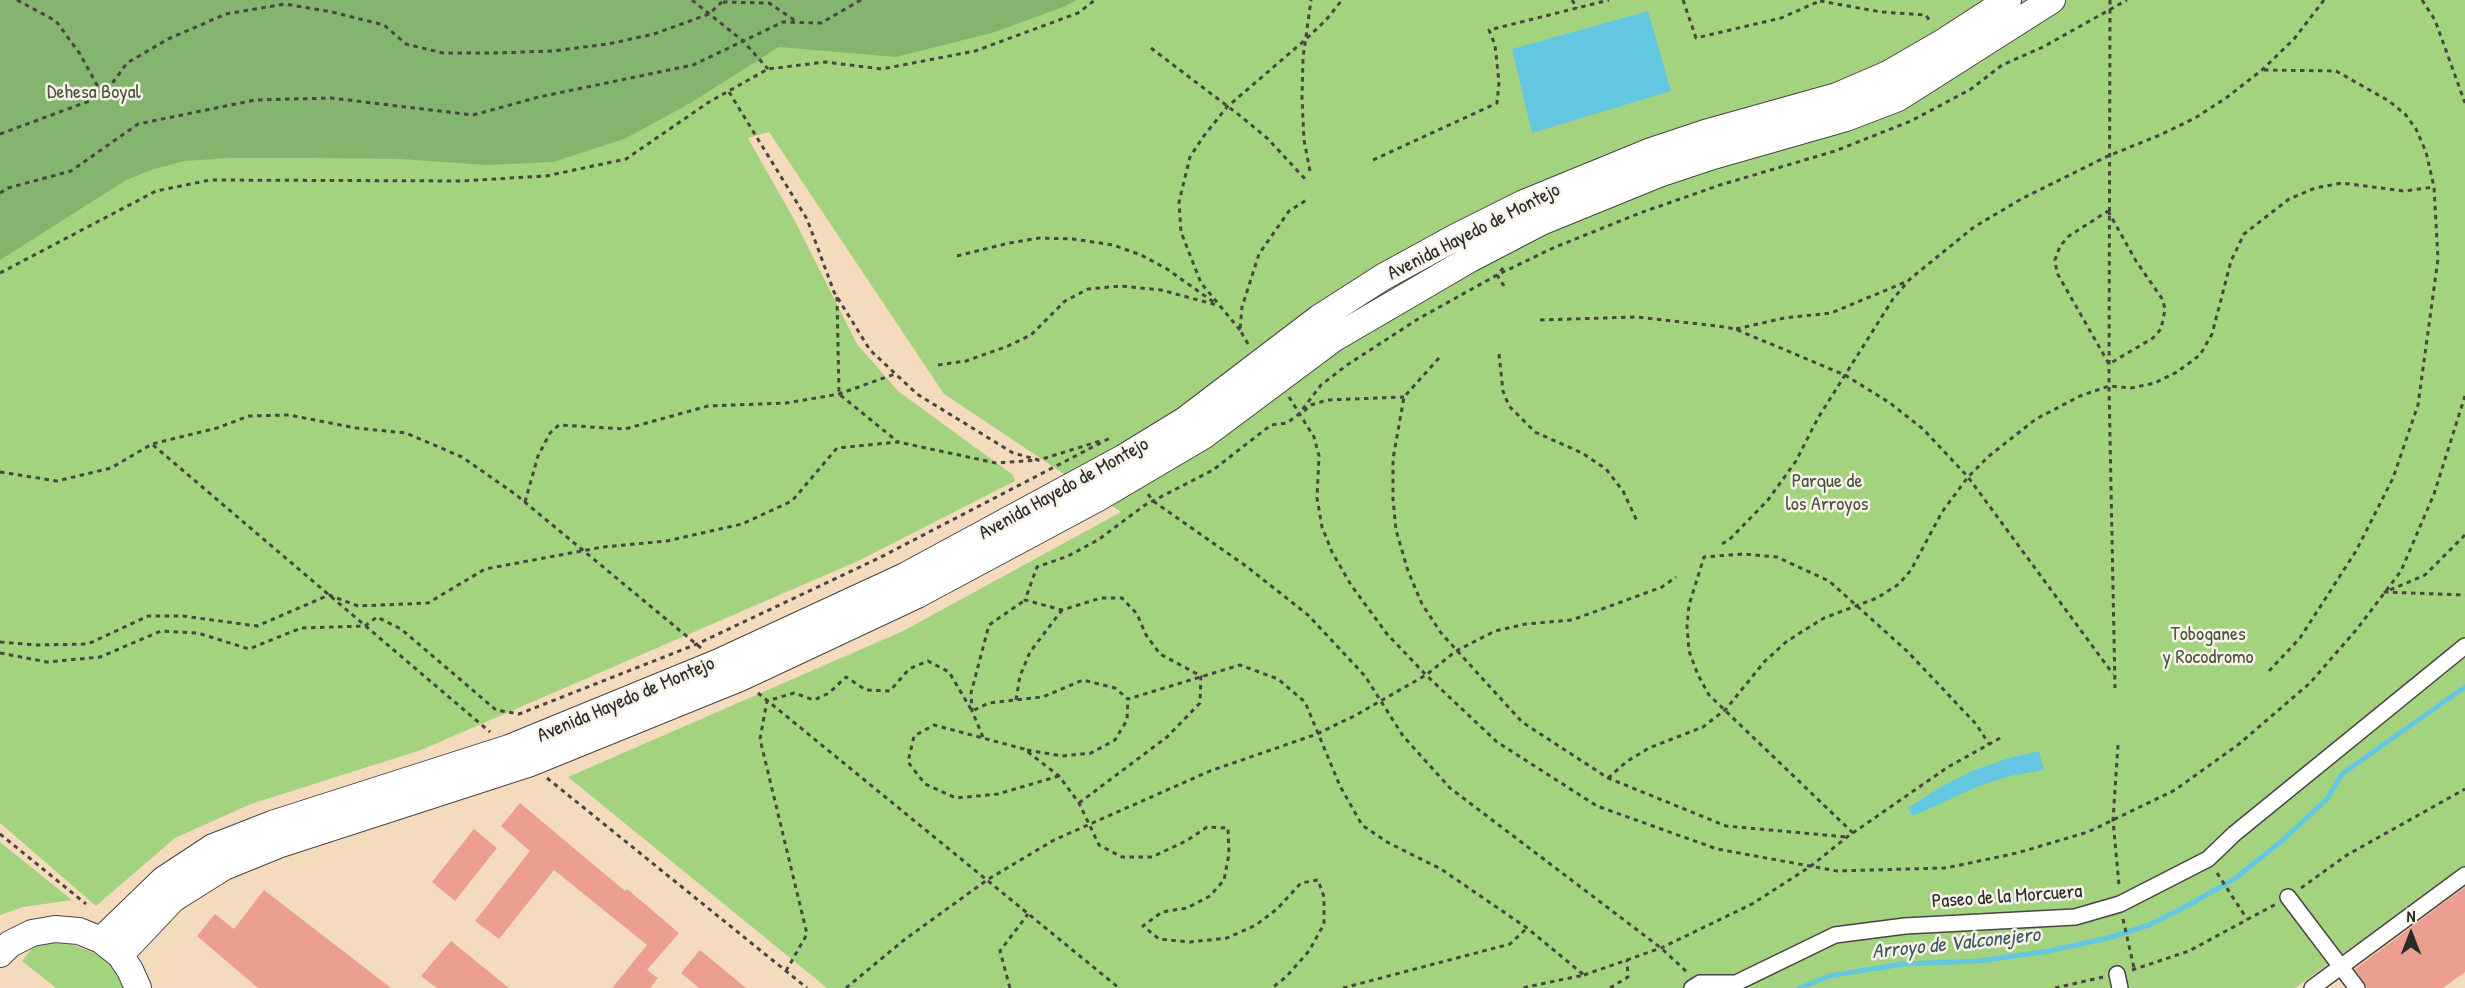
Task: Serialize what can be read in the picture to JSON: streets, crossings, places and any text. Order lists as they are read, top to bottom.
{
  "streets": {
    "street": ["Avenida Hayedo de Montejo", "Paseo de la Morcuera"]
  },
  "water": ["Arroyo de Valconejero"],
  "parks": ["Dehesa Boyal", "Parque de los Arroyos", "Toboganes y Rocodromo"],
  "north": "top"
}
